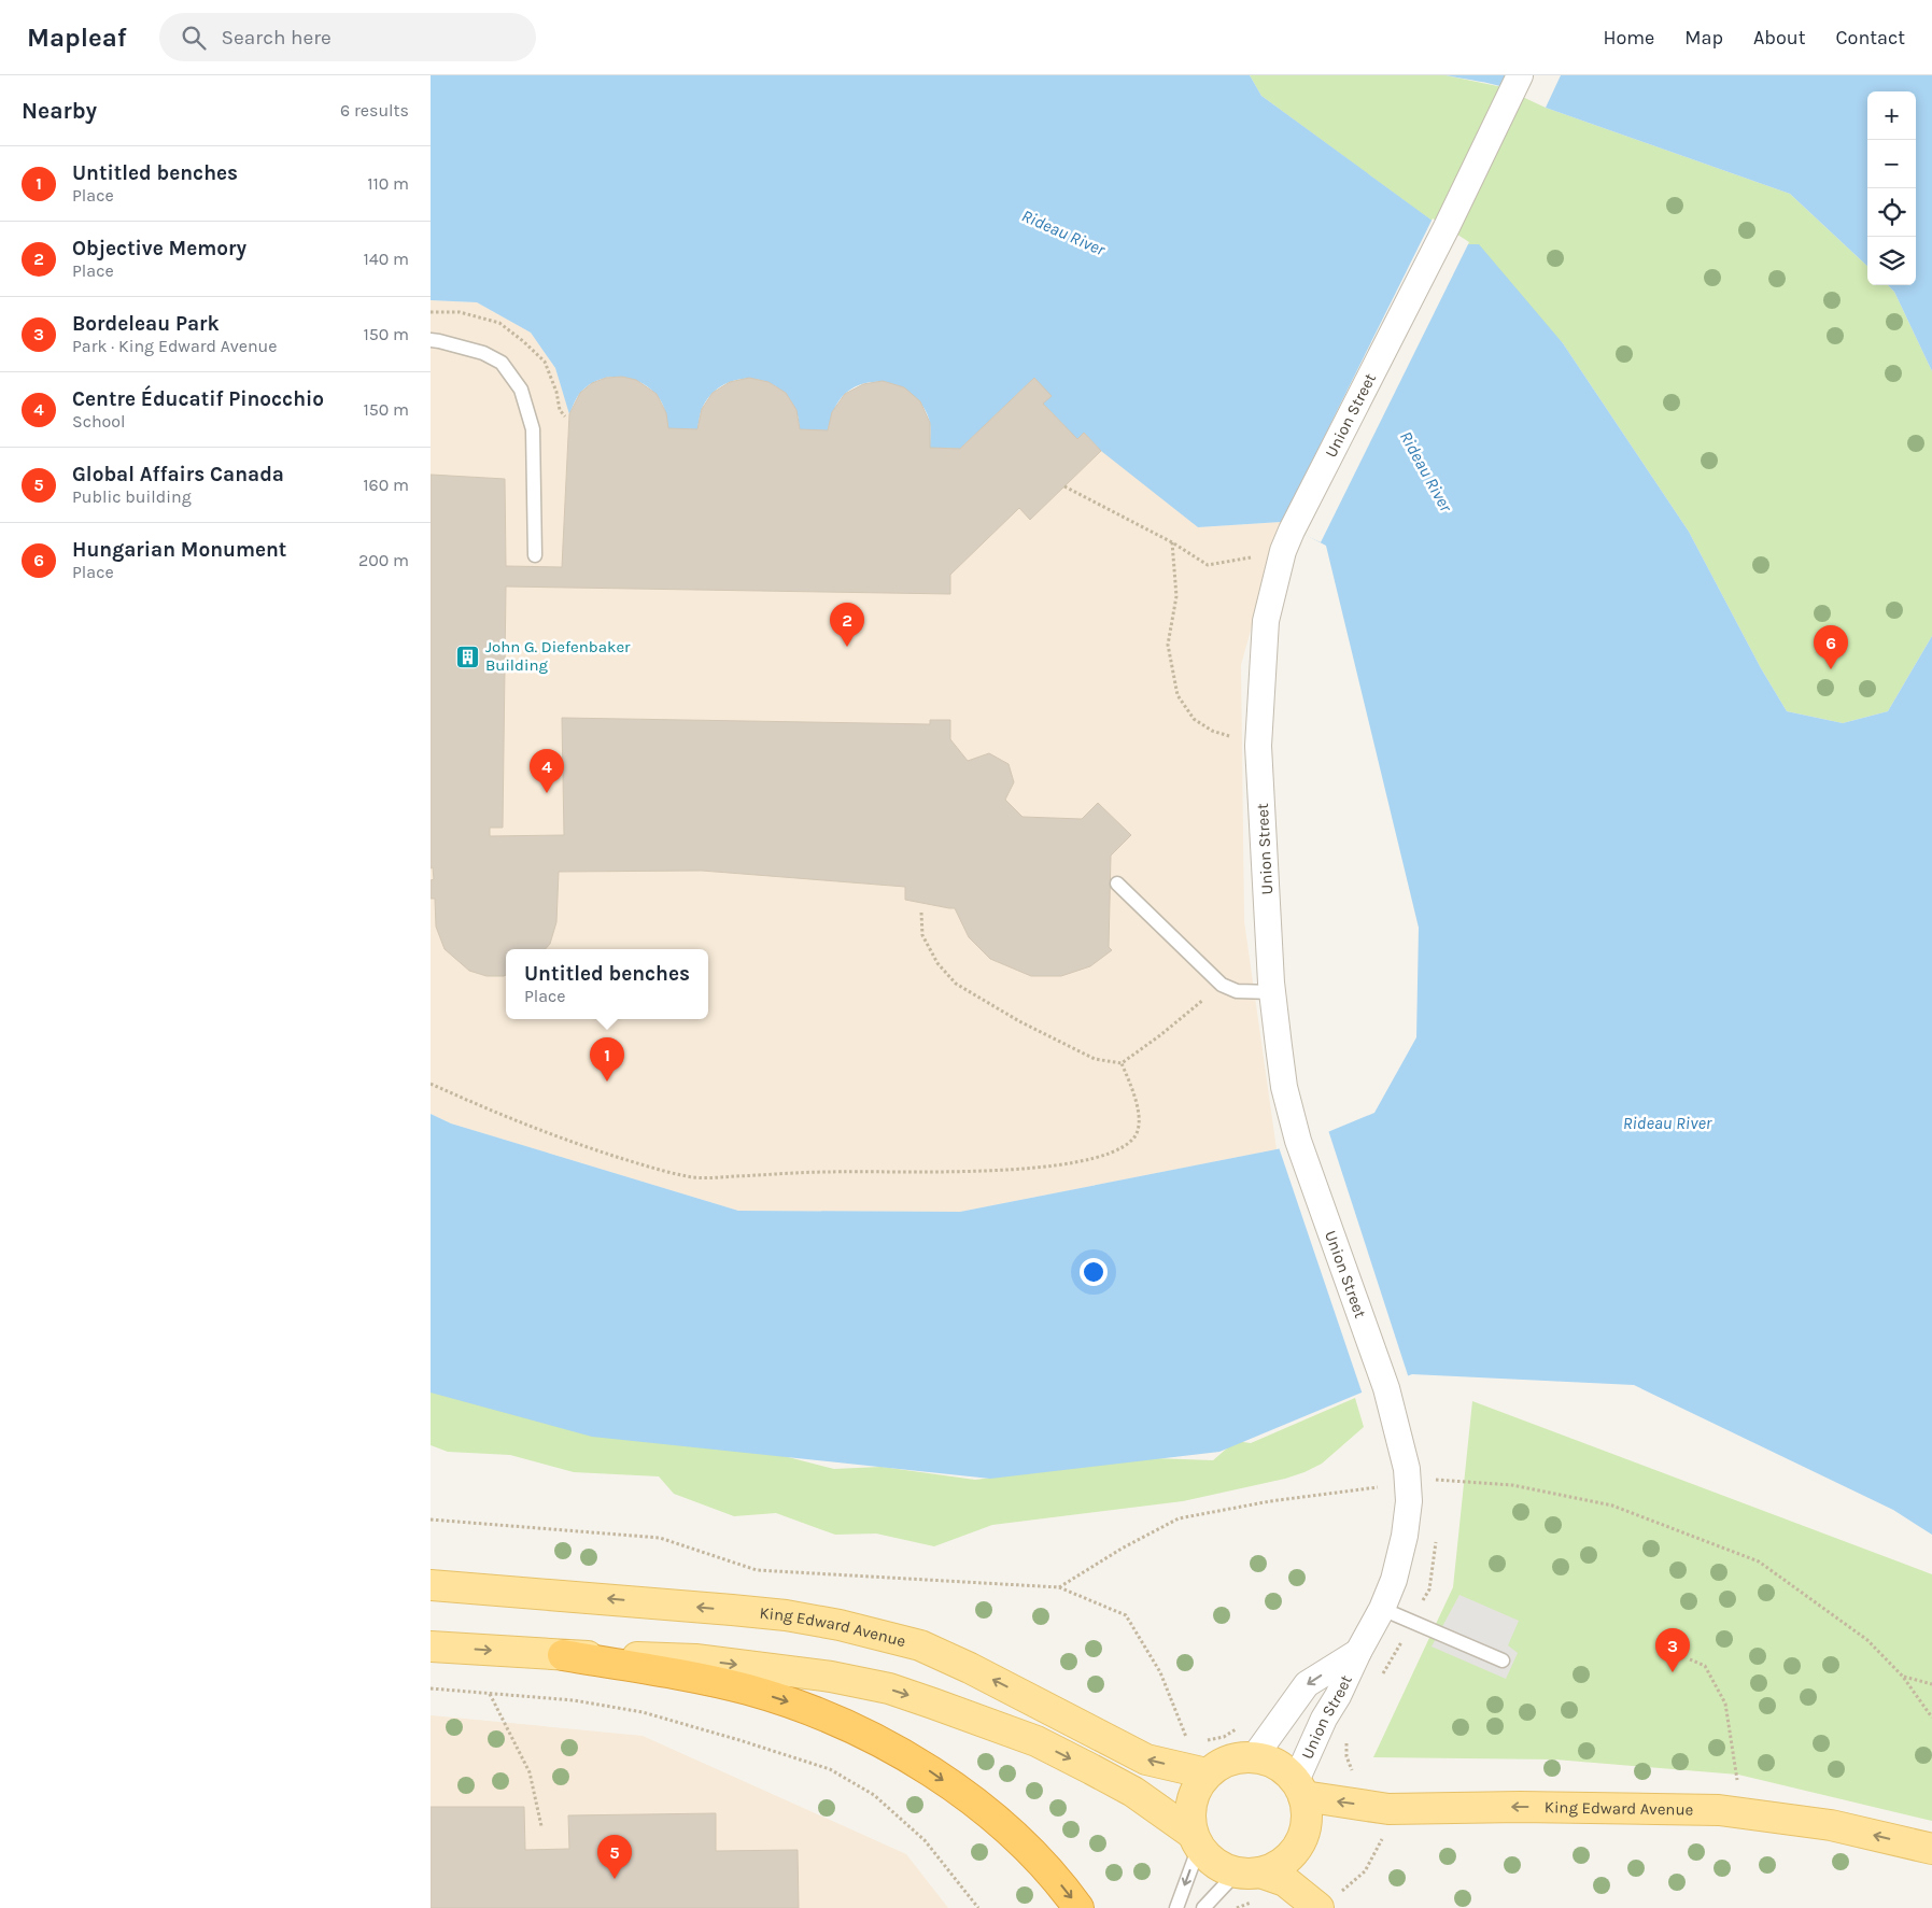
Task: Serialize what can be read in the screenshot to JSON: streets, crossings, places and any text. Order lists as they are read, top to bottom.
{
  "streets": {
    "main road": ["King Edward Avenue"],
    "street": ["Union Street"]
  },
  "crossings": [
    ["Union Street", "King Edward Avenue"]
  ],
  "water": ["Rideau River"],
  "places": {
    "building": ["John G. Diefenbaker Building"]
  },
  "page": {
    "header": "Mapleaf",
    "search": "Search here",
    "nav": [
      "Home",
      "Map",
      "About",
      "Contact"
    ],
    "heading": ["Nearby", "6 results"],
    "map_buttons": ["+", "−"],
    "list": [
      {
        "mark": "1",
        "name": "Untitled benches",
        "note": "Place",
        "value": "110 m"
      },
      {
        "mark": "2",
        "name": "Objective Memory",
        "note": "Place",
        "value": "140 m"
      },
      {
        "mark": "3",
        "name": "Bordeleau Park",
        "note": "Park · King Edward Avenue",
        "value": "150 m"
      },
      {
        "mark": "4",
        "name": "Centre Éducatif Pinocchio",
        "note": "School",
        "value": "150 m"
      },
      {
        "mark": "5",
        "name": "Global Affairs Canada",
        "note": "Public building",
        "value": "160 m"
      },
      {
        "mark": "6",
        "name": "Hungarian Monument",
        "note": "Place",
        "value": "200 m"
      }
    ],
    "pins": [
      "2",
      "6",
      "4",
      "1",
      "3",
      "5"
    ],
    "popup": ["Untitled benches", "Place"]
  }
}
